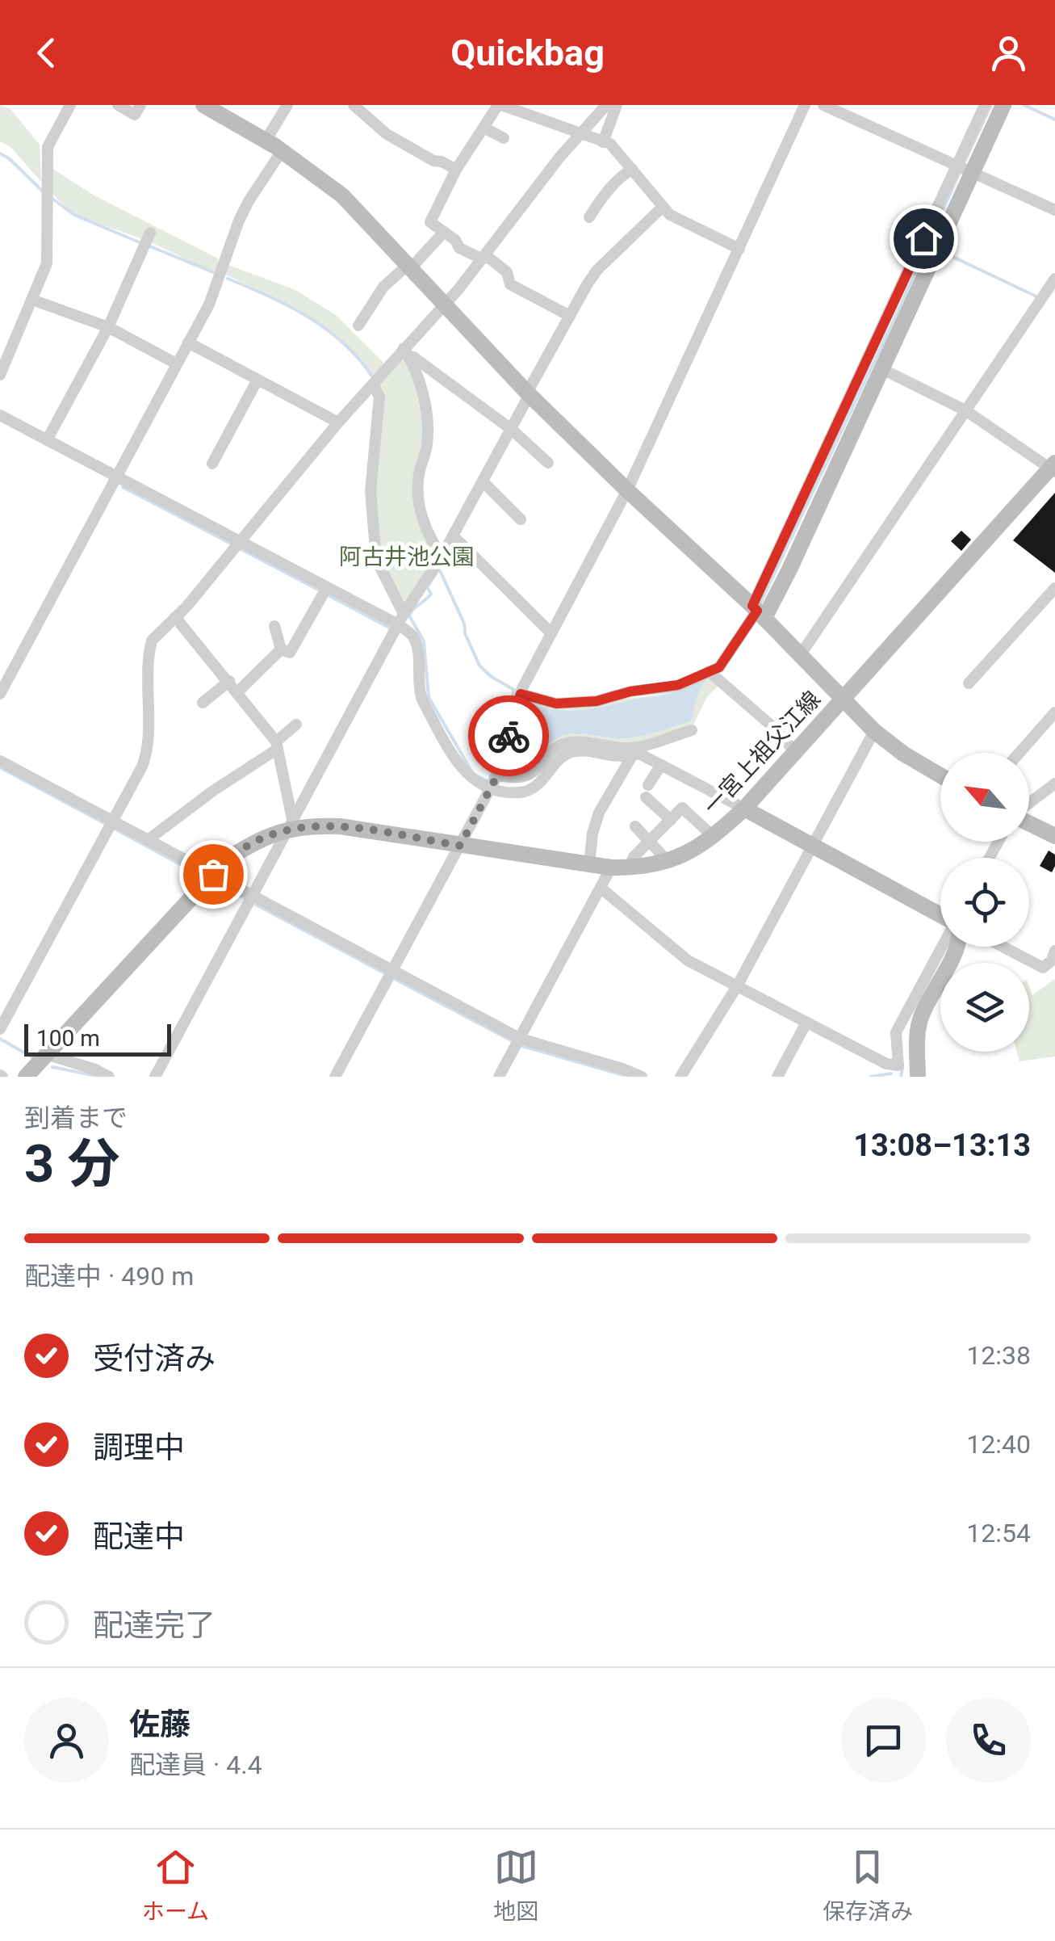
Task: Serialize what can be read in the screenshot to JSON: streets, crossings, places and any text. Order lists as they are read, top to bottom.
{
  "streets": {
    "street": ["一宮上祖父江線"]
  },
  "parks": ["阿古井池公園"],
  "scale_bar": "100 m",
  "north": "top left",
  "page": {
    "header": "Quickbag",
    "scale": "100 m",
    "heading": ["3 分", "到着まで", "13:08–13:13"],
    "panel": ["佐藤", "配達員 · 4.4"],
    "bar": "配達中 · 490 m",
    "list": [
      ["受付済み", "12:38"],
      ["調理中", "12:40"],
      ["配達中", "12:54"],
      "配達完了"
    ],
    "tabs": ["ホーム", "地図", "保存済み"]
  }
}
